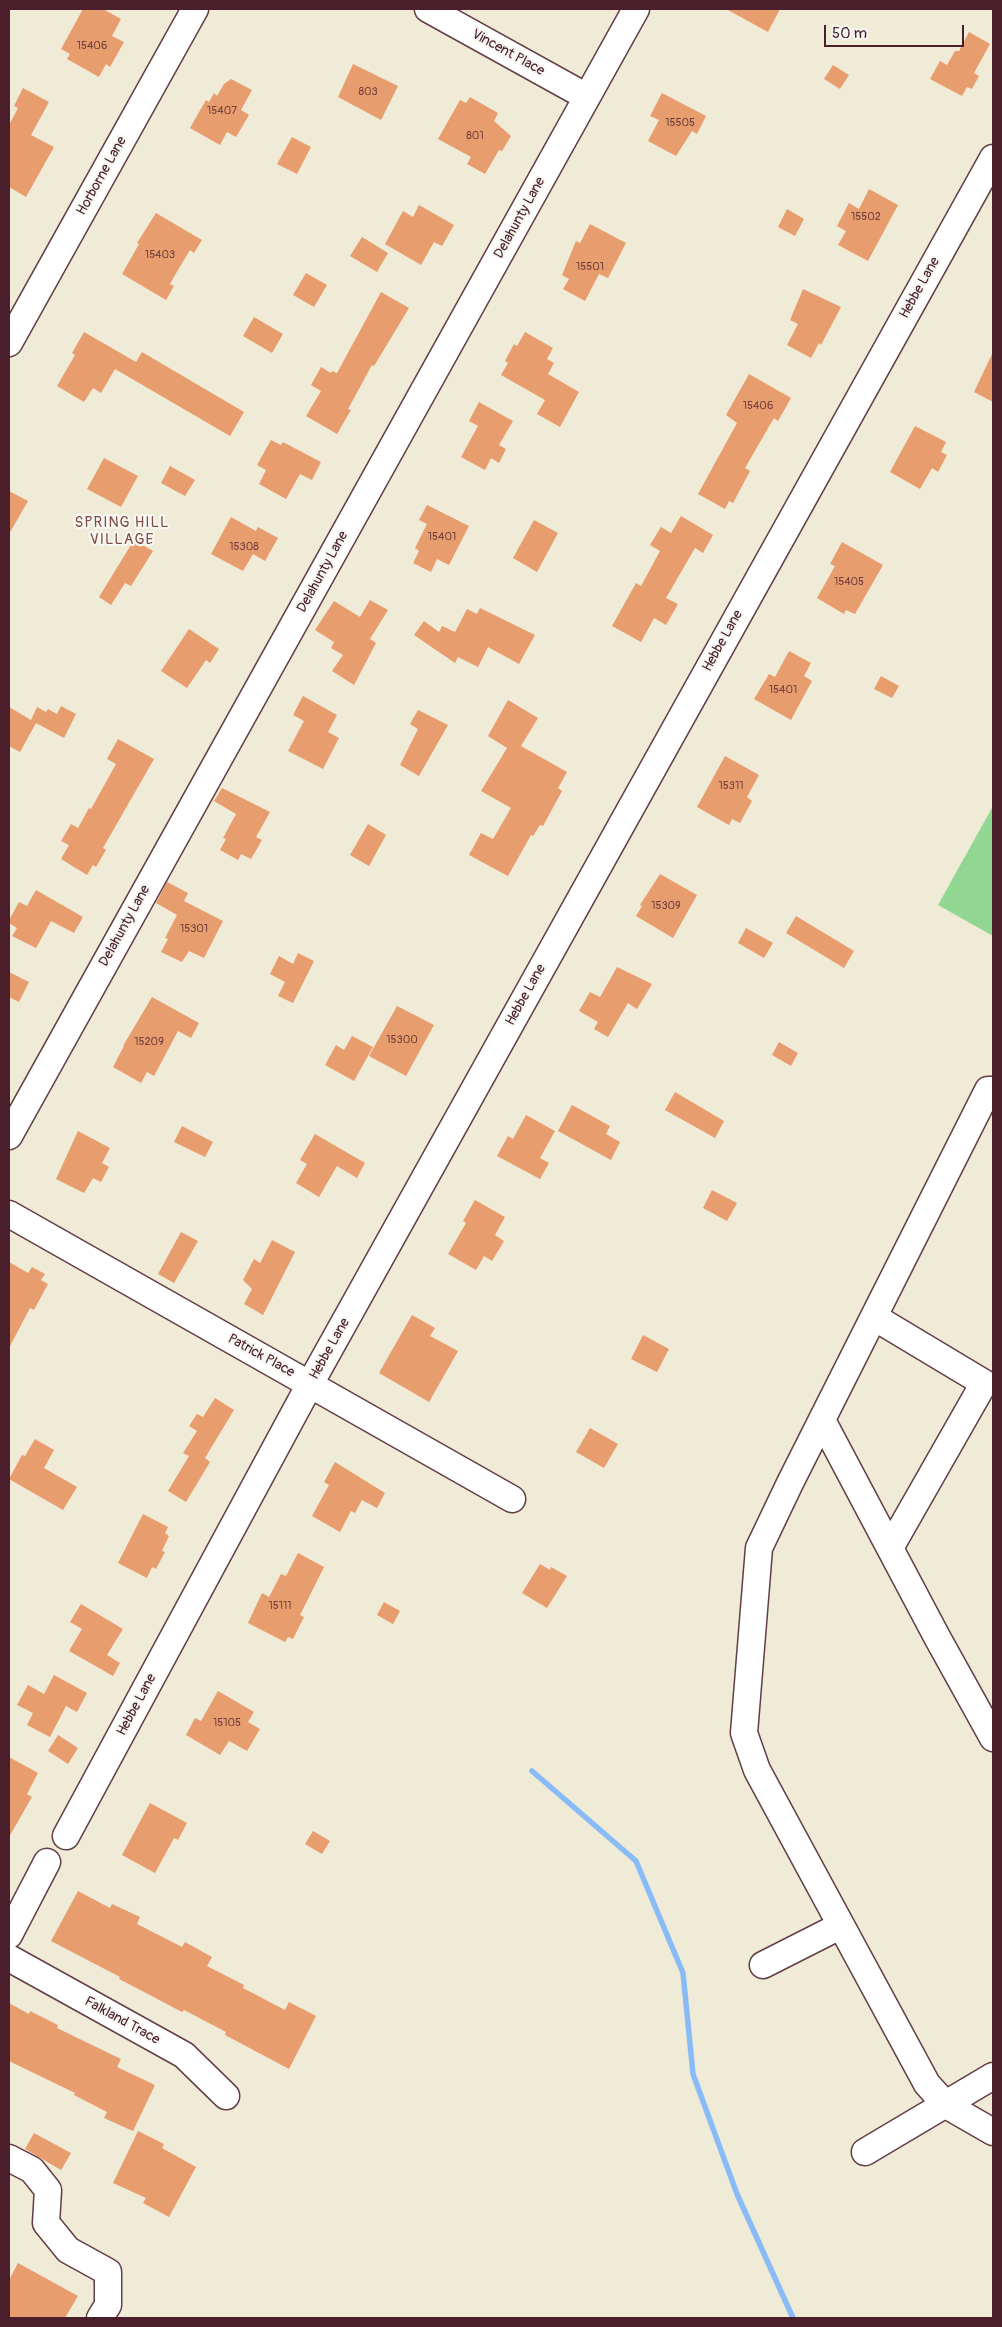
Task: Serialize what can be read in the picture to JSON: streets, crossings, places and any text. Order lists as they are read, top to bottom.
{
  "streets": {
    "street": [
      "Vincent Place",
      "Horborne Lane",
      "Delahunty Lane",
      "Hebbe Lane",
      "Patrick Place",
      "Falkland Trace"
    ]
  },
  "crossings": [
    ["Vincent Place", "Delahunty Lane"],
    ["Hebbe Lane", "Patrick Place"]
  ],
  "districts": ["SPRING HILL VILLAGE"],
  "house_numbers": [
    "15406",
    "803",
    "15407",
    "15505",
    "801",
    "15502",
    "15403",
    "15501",
    "15406",
    "15401",
    "15308",
    "15405",
    "15401",
    "15311",
    "15309",
    "15301",
    "15300",
    "15209",
    "15111",
    "15105"
  ],
  "scale_bar": "50 m"
}
